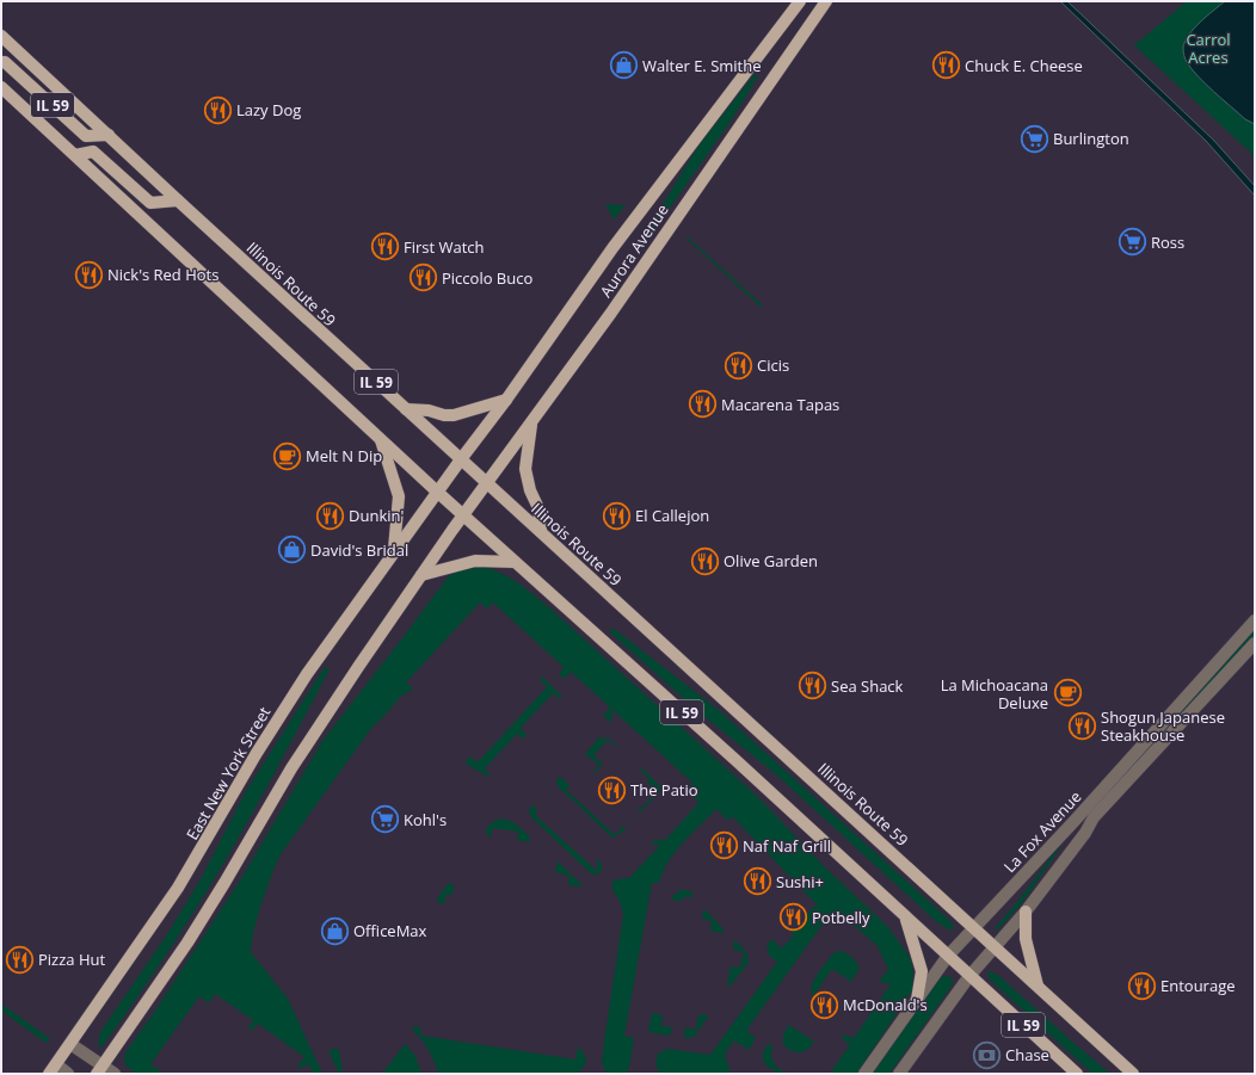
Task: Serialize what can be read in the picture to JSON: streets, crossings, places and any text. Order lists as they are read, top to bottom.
{
  "streets": {
    "main road": [
      "IL 59",
      "Aurora Avenue",
      "Illinois Route 59",
      "East New York Street"
    ],
    "street": ["La Fox Avenue"]
  },
  "crossings": [
    ["IL 59", "Aurora Avenue"],
    ["IL 59", "Illinois Route 59"],
    ["IL 59", "East New York Street"],
    ["IL 59", "La Fox Avenue"],
    ["Aurora Avenue", "Illinois Route 59"],
    ["Aurora Avenue", "East New York Street"],
    ["Illinois Route 59", "La Fox Avenue"]
  ],
  "parks": ["Carrol Acres"],
  "places": {
    "shop": ["Walter E. Smithe", "David's Bridal", "OfficeMax"],
    "restaurant": [
      "Chuck E. Cheese",
      "Lazy Dog",
      "First Watch",
      "Nick's Red Hots",
      "Piccolo Buco",
      "Cicis",
      "Macarena Tapas",
      "Dunkin'",
      "El Callejon",
      "Olive Garden",
      "Sea Shack",
      "Shogun Japanese Steakhouse",
      "The Patio",
      "Naf Naf Grill",
      "Sushi+",
      "Potbelly",
      "Pizza Hut",
      "Entourage",
      "McDonald's"
    ],
    "supermarket": ["Burlington", "Ross", "Kohl's"],
    "cafe": ["Melt N Dip", "La Michoacana Deluxe"],
    "bank": ["Chase"]
  }
}
